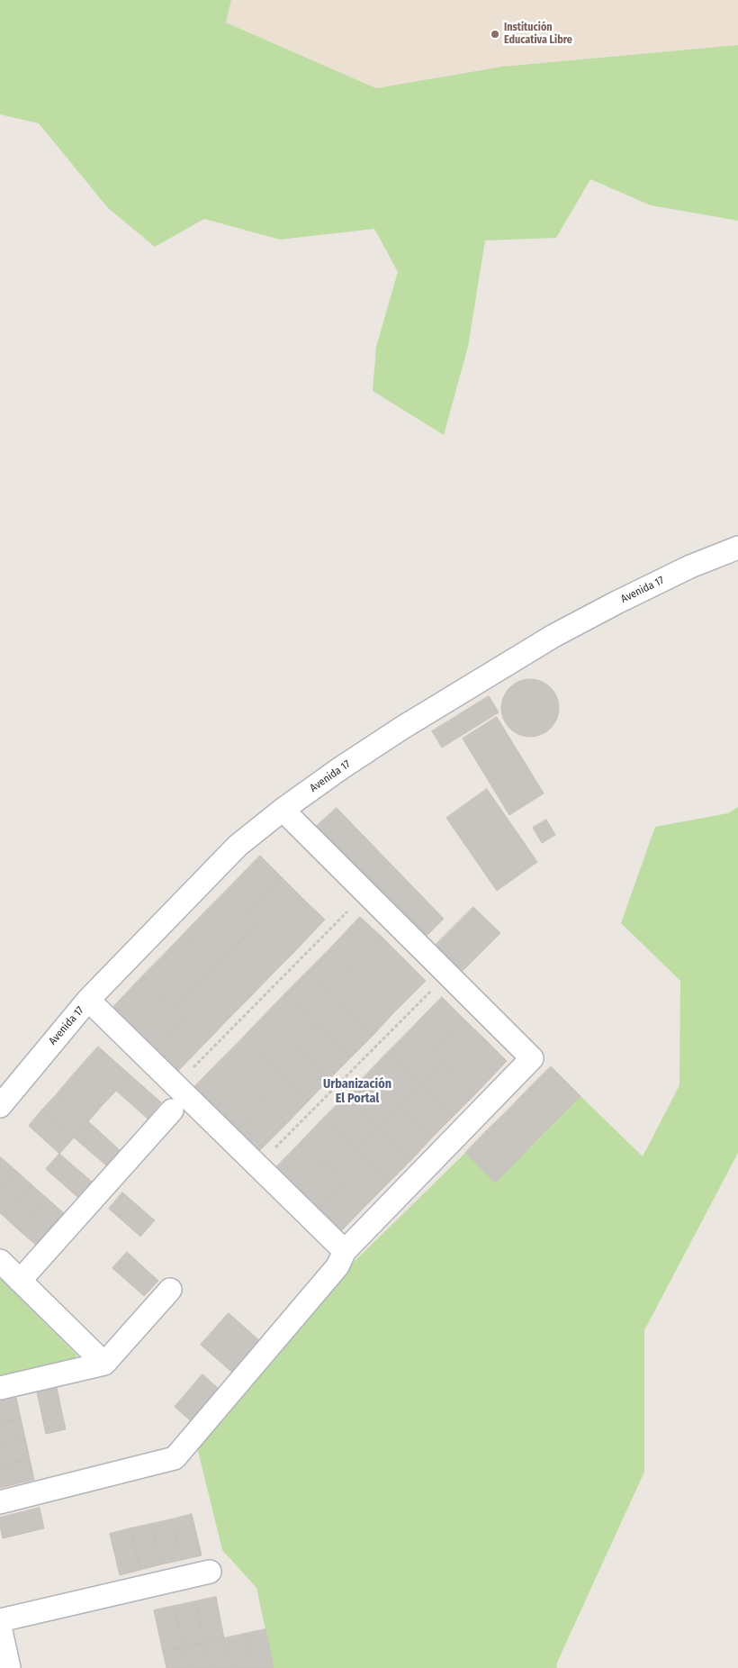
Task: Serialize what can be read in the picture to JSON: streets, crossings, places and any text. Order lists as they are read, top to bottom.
{
  "streets": {
    "street": ["Avenida 17"]
  },
  "districts": ["Urbanización El Portal"],
  "places": ["Institución Educativa Libre"]
}
